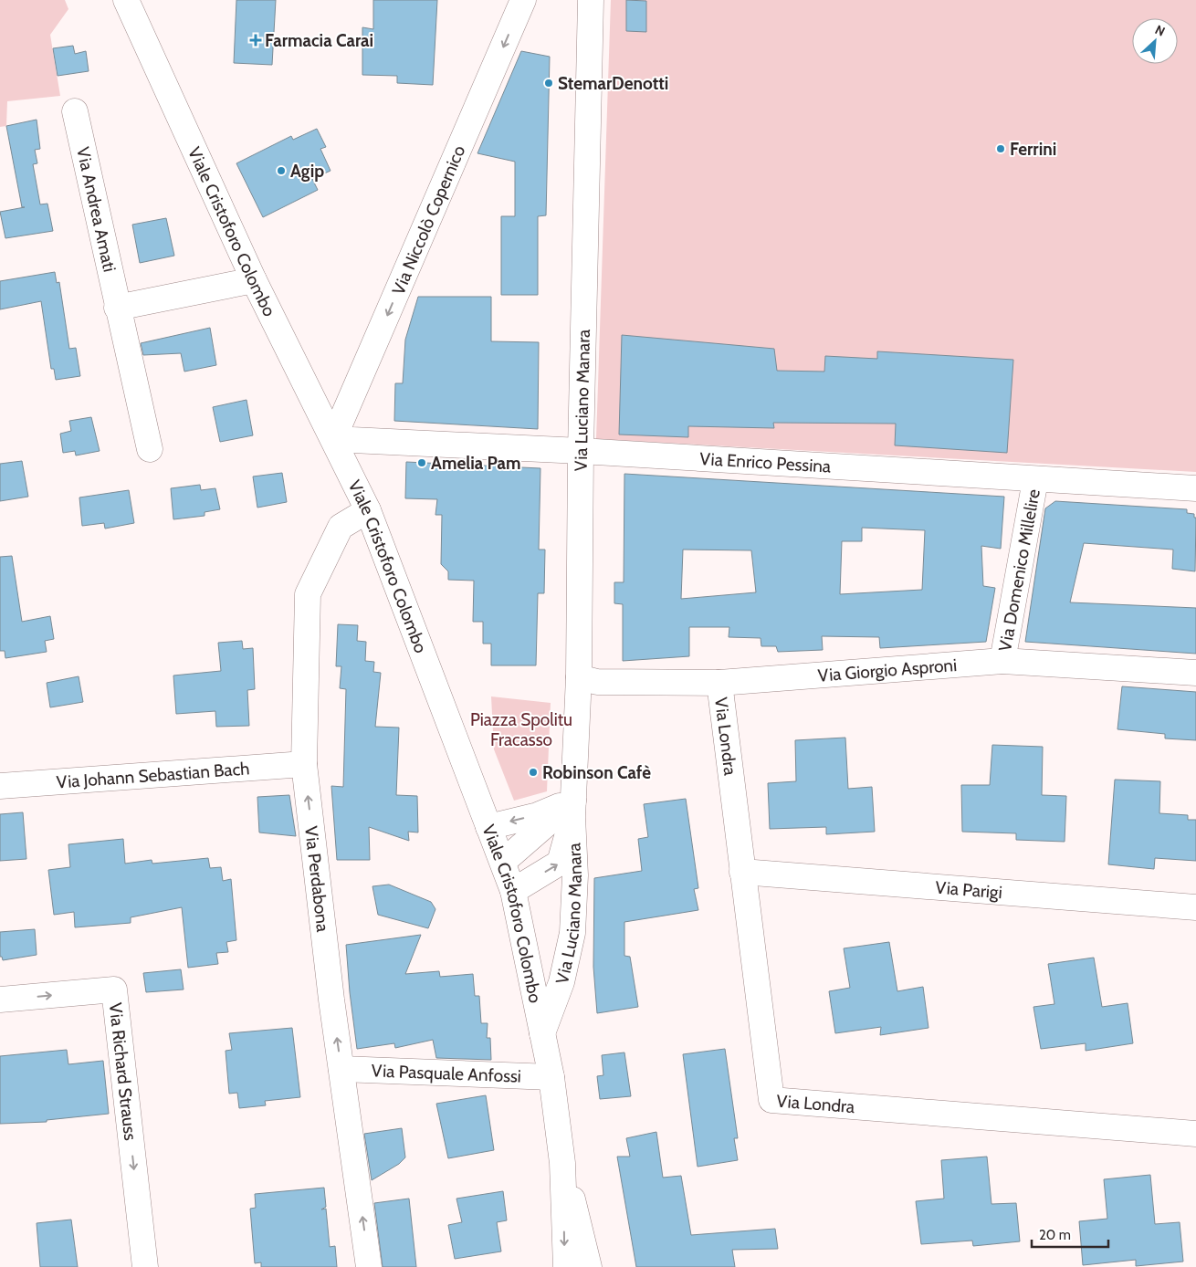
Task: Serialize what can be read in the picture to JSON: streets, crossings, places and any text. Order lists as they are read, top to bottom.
{
  "streets": {
    "street": [
      "Via Andrea Amati",
      "Via Niccolò Copernico",
      "Viale Cristoforo Colombo",
      "Via Luciano Manara",
      "Via Enrico Pessina",
      "Via Domenico Millelire",
      "Via Giorgio Asproni",
      "Via Londra",
      "Via Johann Sebastian Bach",
      "Via Perdabona",
      "Via Parigi",
      "Via Richard Strauss",
      "Via Pasquale Anfossi"
    ]
  },
  "crossings": [
    ["Via Niccolò Copernico", "Viale Cristoforo Colombo"],
    ["Via Niccolò Copernico", "Via Enrico Pessina"],
    ["Viale Cristoforo Colombo", "Via Luciano Manara"],
    ["Viale Cristoforo Colombo", "Via Enrico Pessina"],
    ["Viale Cristoforo Colombo", "Via Perdabona"],
    ["Viale Cristoforo Colombo", "Via Pasquale Anfossi"],
    ["Via Luciano Manara", "Via Enrico Pessina"],
    ["Via Luciano Manara", "Via Giorgio Asproni"],
    ["Via Enrico Pessina", "Via Domenico Millelire"],
    ["Via Domenico Millelire", "Via Giorgio Asproni"],
    ["Via Giorgio Asproni", "Via Londra"],
    ["Via Londra", "Via Parigi"],
    ["Via Johann Sebastian Bach", "Via Perdabona"],
    ["Via Perdabona", "Via Pasquale Anfossi"]
  ],
  "one_way": ["Via Niccolò Copernico", "Via Perdabona"],
  "parks": ["Piazza Spolitu Fracasso"],
  "places": {
    "health": ["Farmacia Carai"],
    "other": [
      "StemarDenotti",
      "Ferrini",
      "Agip",
      "Amelia Pam",
      "Robinson Cafè"
    ]
  },
  "scale_bar": "20 m",
  "north": "top right"
}
